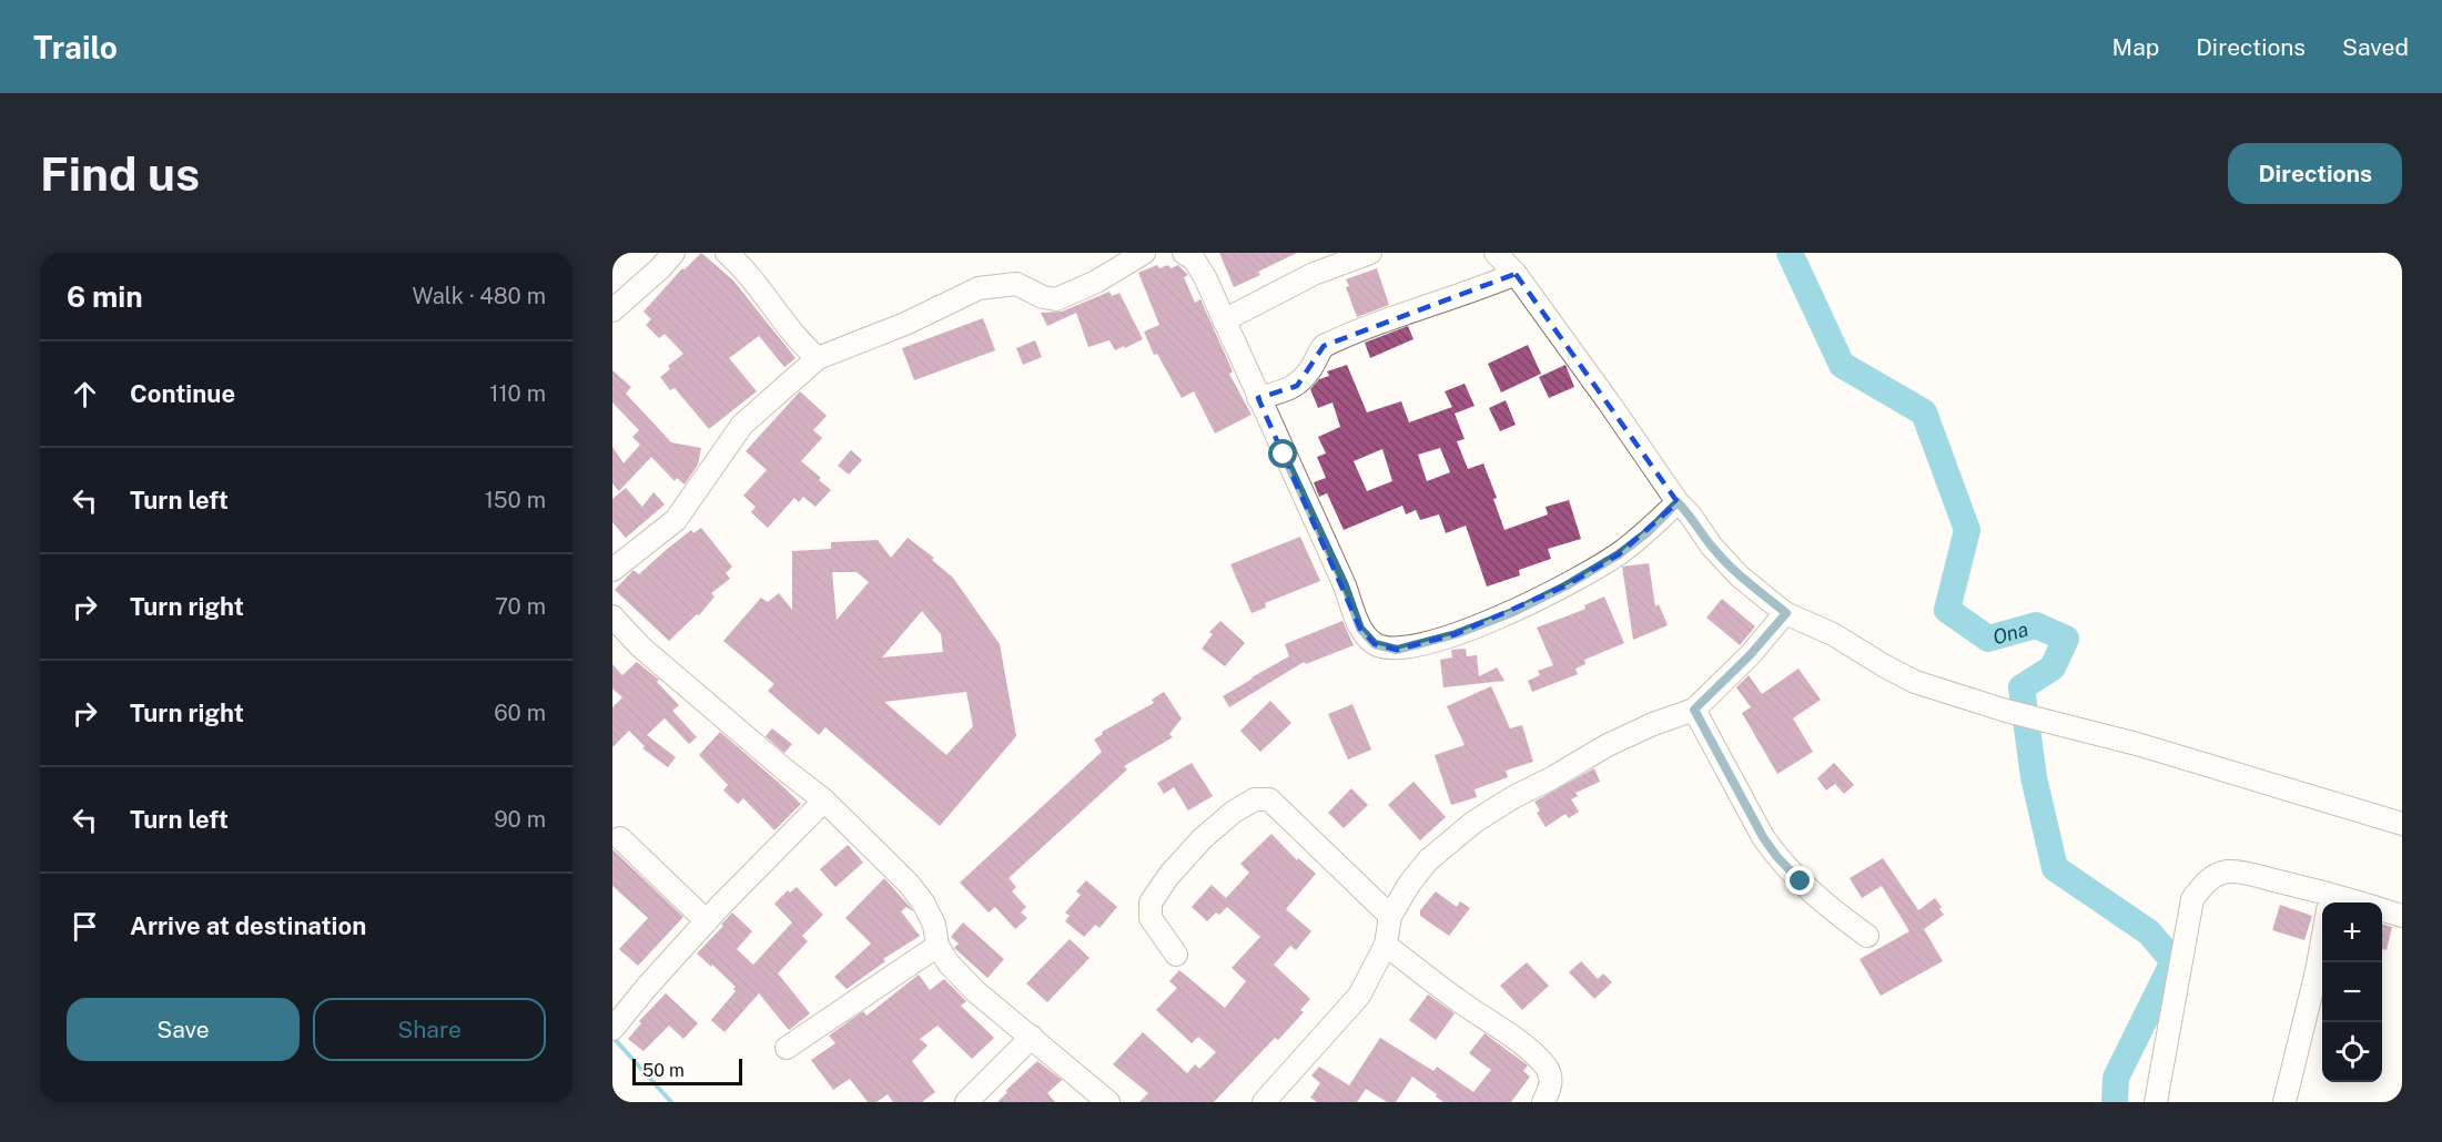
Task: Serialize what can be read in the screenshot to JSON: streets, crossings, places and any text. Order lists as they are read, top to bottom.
{
  "water": ["Ona"],
  "scale_bar": "50 m",
  "page": {
    "header": "Trailo",
    "nav": ["Map", "Directions", "Saved"],
    "buttons": [
      "Directions",
      ["Save", "Share"]
    ],
    "title": "Find us",
    "heading": ["6 min", "Walk · 480 m"],
    "list": [
      ["Continue", "110 m"],
      ["Turn left", "150 m"],
      ["Turn right", "70 m"],
      ["Turn right", "60 m"],
      ["Turn left", "90 m"],
      "Arrive at destination"
    ],
    "map_buttons": ["+", "−"],
    "scale": "50 m"
  }
}
